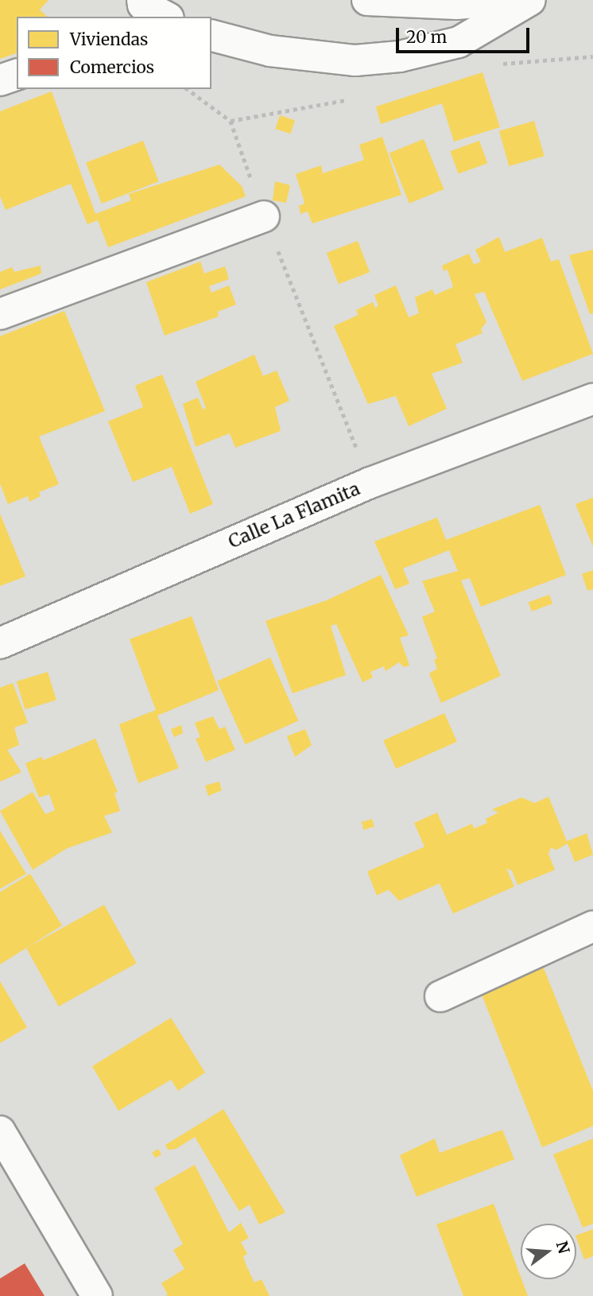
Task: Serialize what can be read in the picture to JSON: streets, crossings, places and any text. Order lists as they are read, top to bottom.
{
  "streets": {
    "street": ["Calle La Flamita"]
  },
  "legend": ["Viviendas", "Comercios"],
  "scale_bar": "20 m",
  "north": "right"
}
